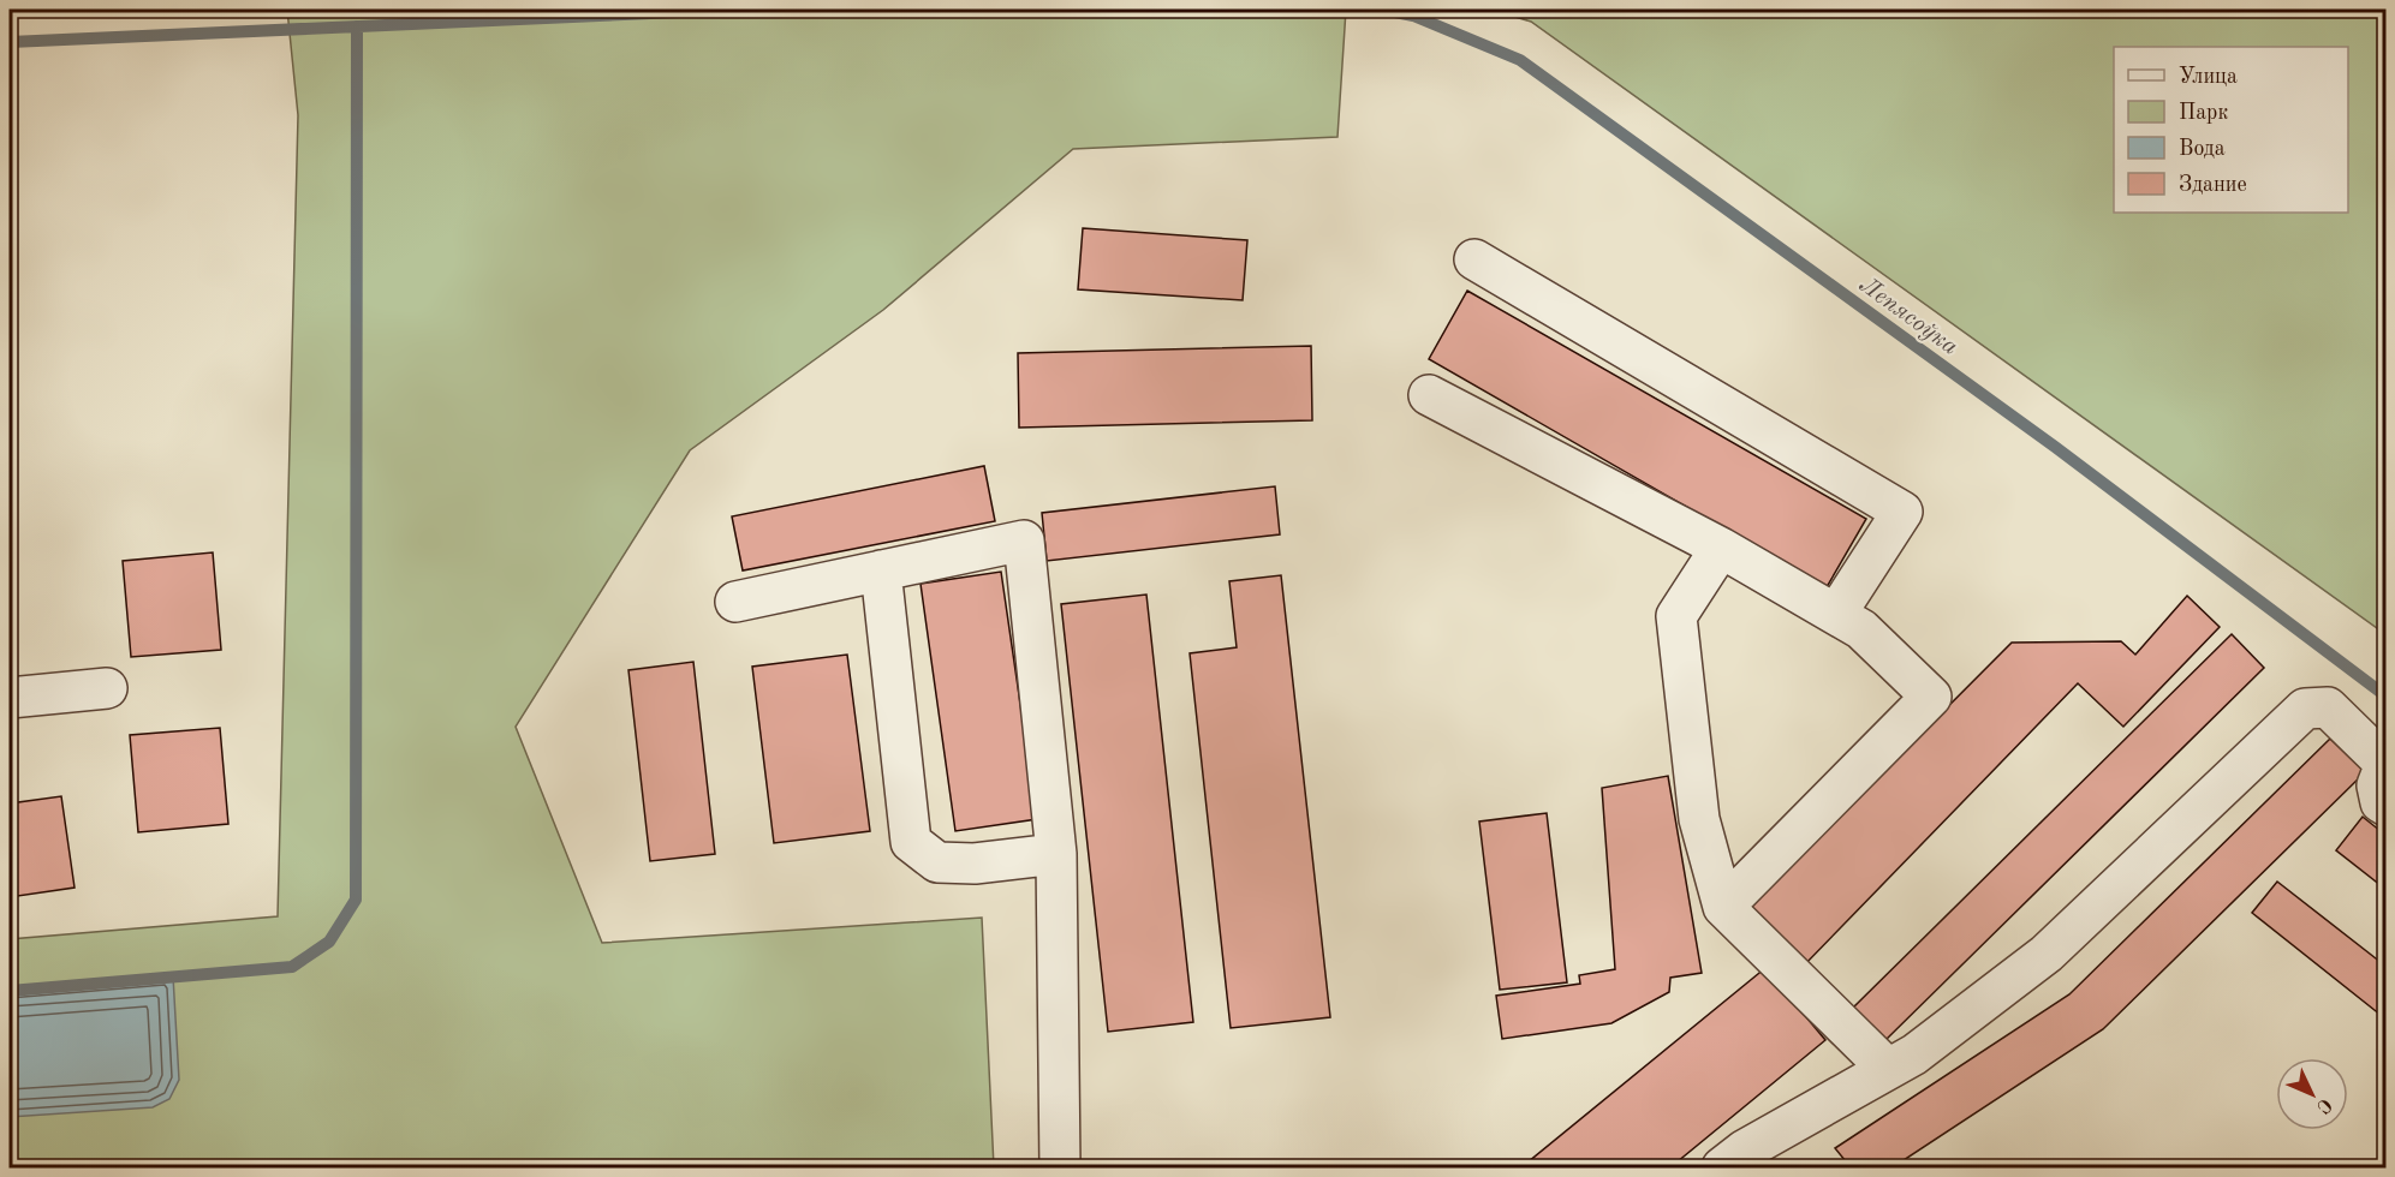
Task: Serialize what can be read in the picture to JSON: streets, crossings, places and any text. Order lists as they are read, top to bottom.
{
  "water": ["Лепясоўка"],
  "legend": [
    "Улица",
    "Парк",
    "Вода",
    "Здание"
  ],
  "north": "bottom right"
}
